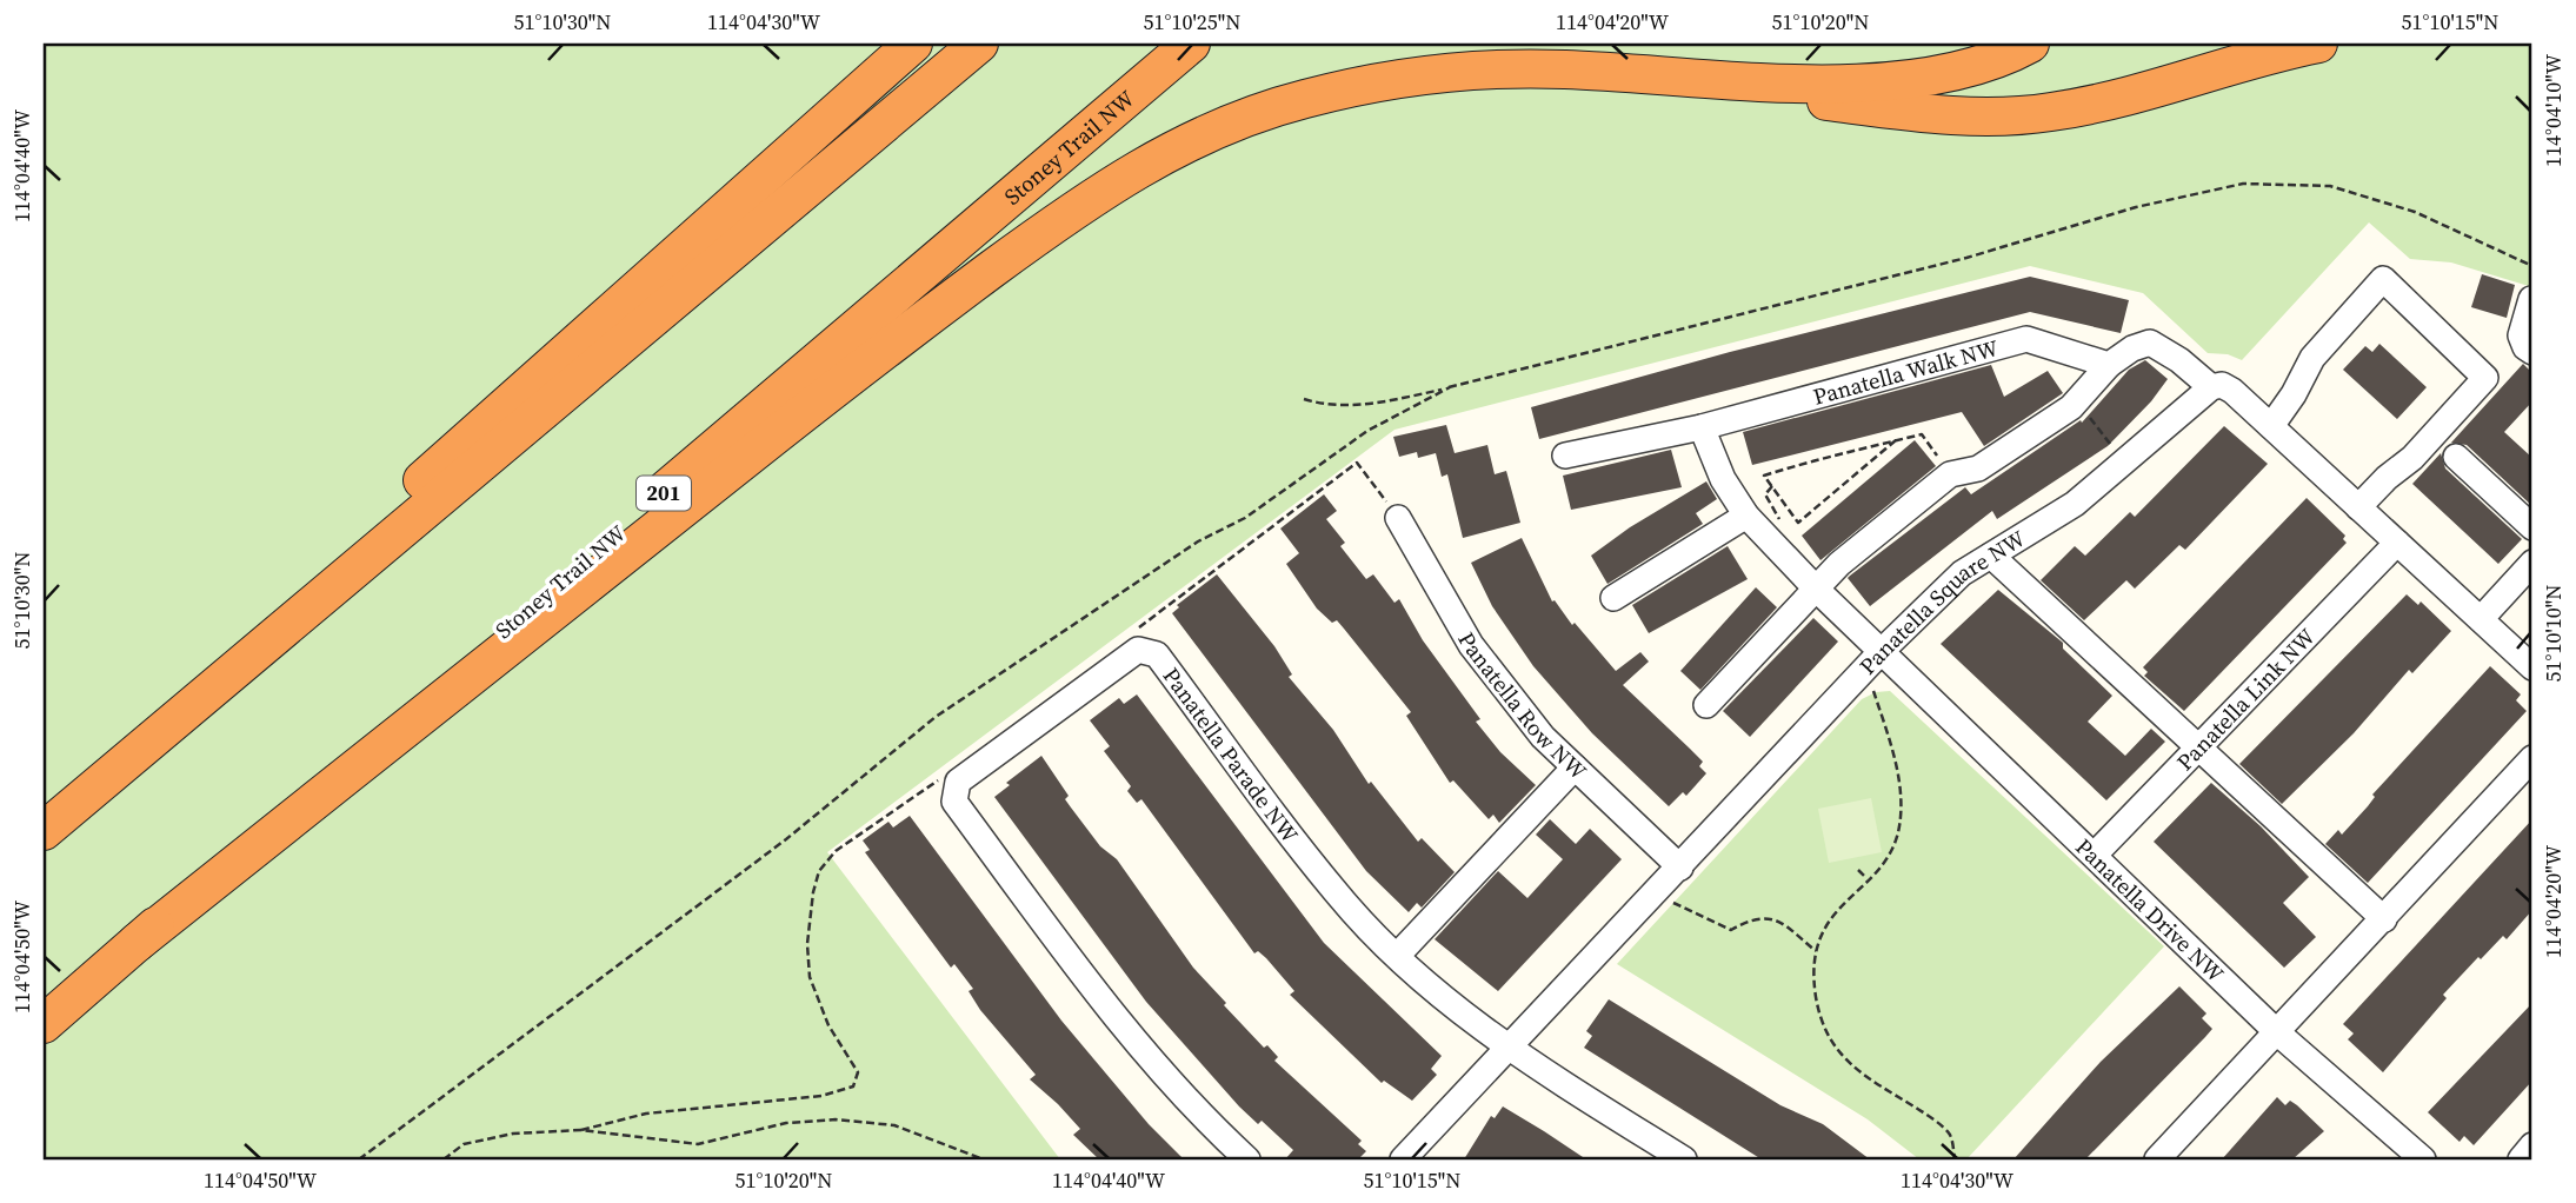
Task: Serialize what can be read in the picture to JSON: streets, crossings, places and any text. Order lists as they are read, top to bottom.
{
  "streets": {
    "highway": ["Stoney Trail NW", "201"],
    "street": [
      "Panatella Walk NW",
      "Panatella Square NW",
      "Panatella Link NW",
      "Panatella Row NW",
      "Panatella Parade NW",
      "Panatella Drive NW"
    ]
  },
  "crossings": [
    ["Panatella Square NW", "Panatella Row NW"],
    ["Panatella Square NW", "Panatella Parade NW"],
    ["Panatella Square NW", "Panatella Drive NW"],
    ["Panatella Link NW", "Panatella Drive NW"]
  ],
  "coordinates": [
    "51°10'30\"N",
    "114°04'30\"W",
    "51°10'25\"N",
    "114°04'20\"W",
    "51°10'20\"N",
    "51°10'15\"N",
    "114°04'10\"W",
    "114°04'40\"W",
    "51°10'10\"N",
    "114°04'50\"W"
  ]
}
